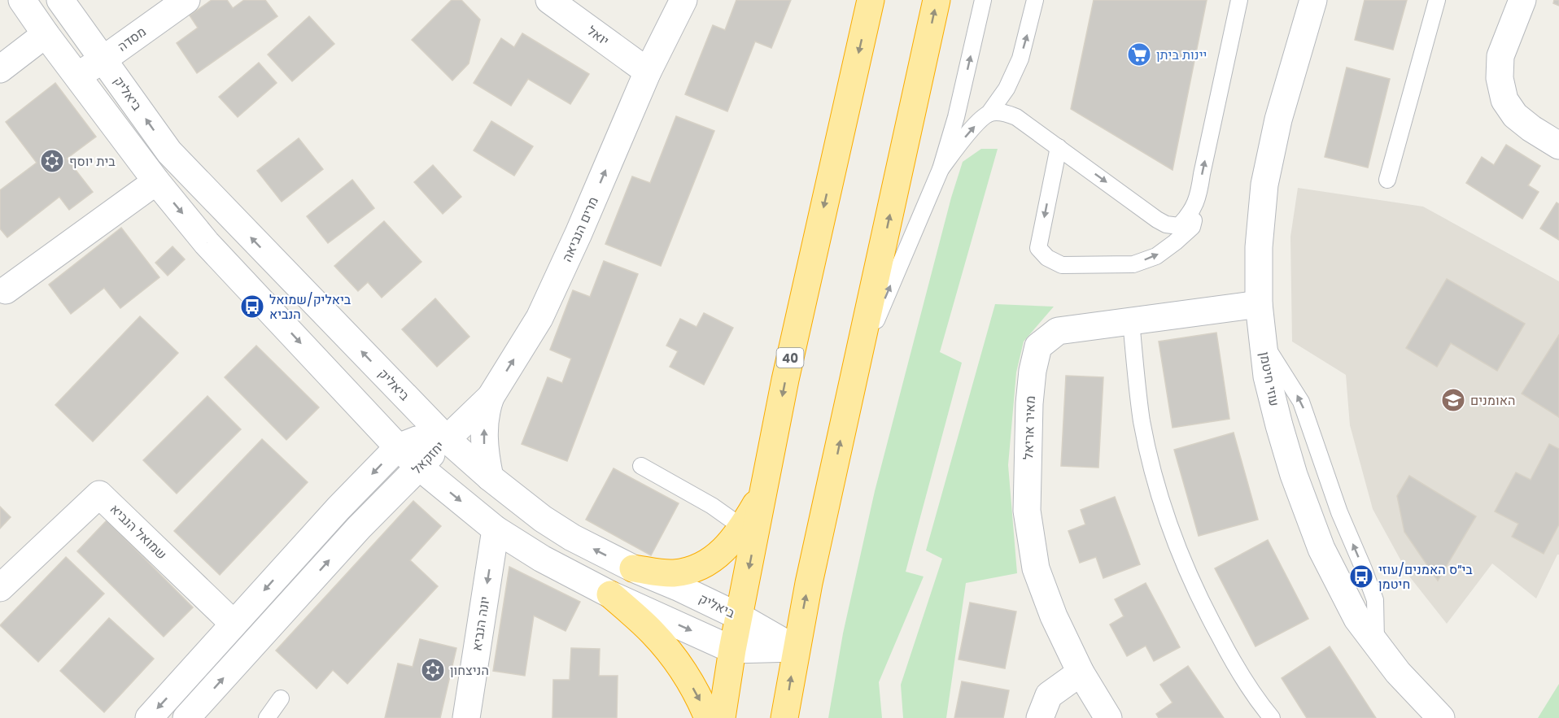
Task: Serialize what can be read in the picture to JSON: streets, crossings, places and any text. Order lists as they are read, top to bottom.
{
  "streets": {
    "highway": ["40"],
    "street": [
      "יואל",
      "מסדה",
      "ביאליק",
      "מרים הנביאה",
      "עוזי חיטמן",
      "מאיר אריאל",
      "יחזקאל",
      "שמואל הנביא",
      "יונה הנביא"
    ]
  },
  "crossings": [
    ["יואל", "מרים הנביאה"],
    ["מסדה", "ביאליק"],
    ["ביאליק", "מרים הנביאה"],
    ["ביאליק", "40"],
    ["ביאליק", "יחזקאל"],
    ["מרים הנביאה", "יחזקאל"],
    ["עוזי חיטמן", "מאיר אריאל"],
    ["יחזקאל", "שמואל הנביא"]
  ],
  "one_way": ["מרים הנביאה", "יונה הנביא"],
  "places": {
    "supermarket": ["יינות ביתן"],
    "synagogue": ["בית יוסף", "הניצחון"],
    "bus stop": ["ביאליק/שמואל הנביא", "בי״ס האמנים/עוזי חיטמן"],
    "school or university": ["האומנים"]
  }
}
